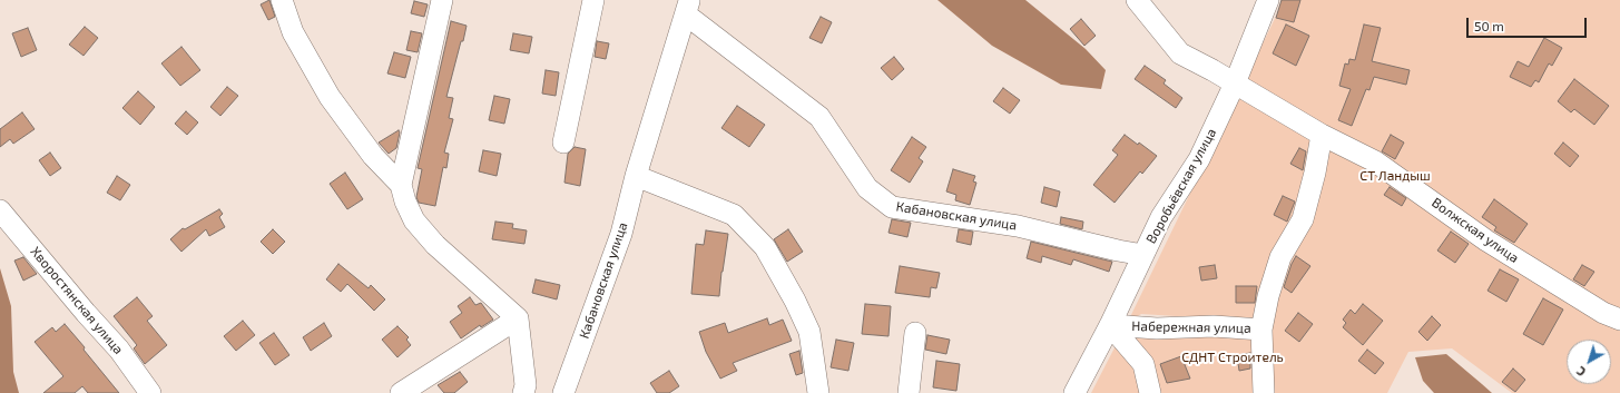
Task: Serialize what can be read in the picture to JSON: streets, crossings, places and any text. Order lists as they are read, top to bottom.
{
  "streets": {
    "street": [
      "Воробьёвская улица",
      "Кабановская улица",
      "Волжская улица",
      "Хворостянская улица",
      "Набережная улица"
    ]
  },
  "crossings": [
    ["Воробьёвская улица", "Кабановская улица"],
    ["Воробьёвская улица", "Волжская улица"],
    ["Воробьёвская улица", "Набережная улица"]
  ],
  "parks": ["СТ Ландыш", "СДНТ Строитель"],
  "scale_bar": "50 m",
  "north": "bottom left"
}
